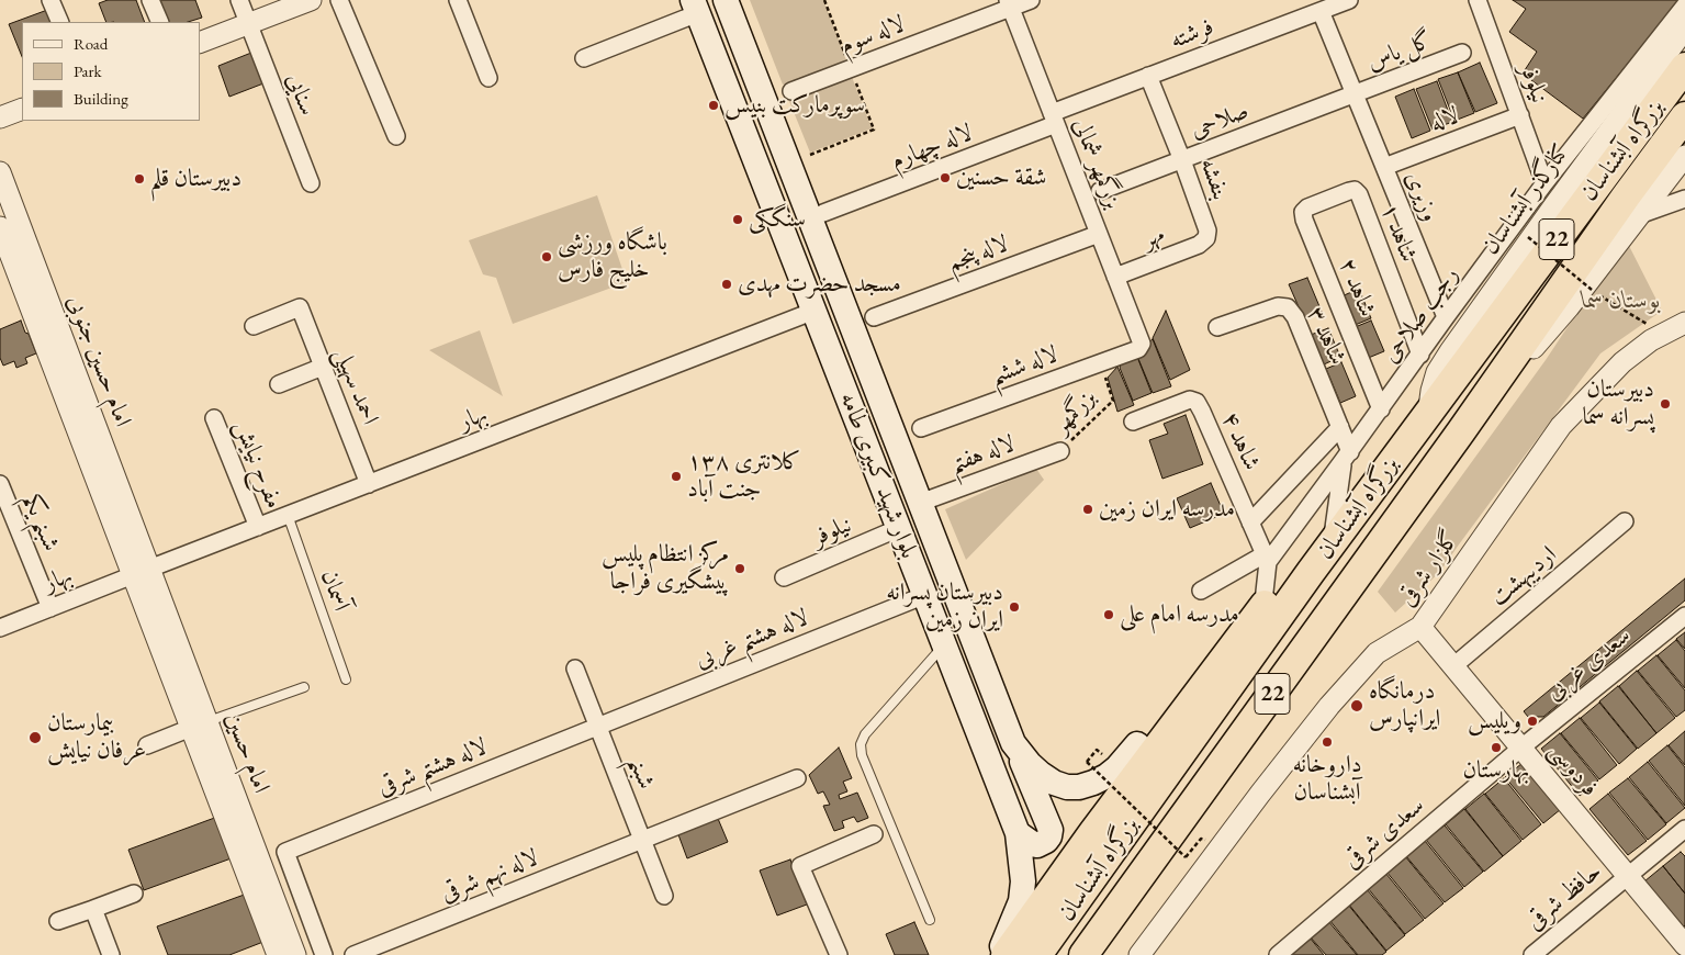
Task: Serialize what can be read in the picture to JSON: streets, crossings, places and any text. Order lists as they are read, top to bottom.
{
  "streets": {
    "highway": ["بزرگراه آبشناسان", "22"],
    "main road": ["بلوار شهید کبیری طامه"],
    "street": [
      "فرشته",
      "لاله سوم",
      "گل یاس",
      "نیلوفر",
      "سنایی",
      "لاله",
      "صلاحی",
      "لاله چهارم",
      "بزرگمهر شمالی",
      "بنفشه",
      "وزیری",
      "کنارگذر آبشناسان",
      "شاهد ۱",
      "مهر",
      "لاله پنجم",
      "شاهد ۲",
      "رجب صلاحی",
      "شاهد ۳",
      "امام حسین جنوبی",
      "لاله ششم",
      "احمد سهیلی",
      "بهار",
      "شاهد ۴",
      "لاله هفتم",
      "مفرح نیایش",
      "شبنم یکم",
      "گلزار شرقی",
      "اردیبهشت",
      "لاله هشتم غربی",
      "سعدی غربی",
      "امام حسین",
      "لاله هشتم شرقی",
      "فردوسی",
      "شبنم",
      "سعدی شرقی",
      "لاله نهم شرقی",
      "حافظ شرقی"
    ],
    "lane": ["آسمان"],
    "path": ["بزرگمهر"]
  },
  "crossings": [
    ["فرشته", "لاله چهارم"],
    ["فرشته", "بزرگمهر شمالی"],
    ["فرشته", "بنفشه"],
    ["فرشته", "وزیری"],
    ["لاله سوم", "بزرگمهر شمالی"],
    ["گل یاس", "صلاحی"],
    ["گل یاس", "وزیری"],
    ["نیلوفر", "لاله"],
    ["نیلوفر", "رجب صلاحی"],
    ["نیلوفر", "بلوار شهید کبیری طامه"],
    ["لاله", "وزیری"],
    ["صلاحی", "بنفشه"],
    ["صلاحی", "وزیری"],
    ["لاله چهارم", "بزرگمهر شمالی"],
    ["بزرگراه آبشناسان", "کنارگذر آبشناسان"],
    ["بزرگمهر شمالی", "مهر"],
    ["بزرگمهر شمالی", "لاله پنجم"],
    ["بزرگمهر شمالی", "لاله ششم"],
    ["بنفشه", "مهر"],
    ["وزیری", "رجب صلاحی"],
    ["شاهد ۱", "شاهد ۲"],
    ["شاهد ۱", "رجب صلاحی"],
    ["شاهد ۲", "رجب صلاحی"],
    ["رجب صلاحی", "شاهد ۳"],
    ["رجب صلاحی", "شاهد ۴"],
    ["امام حسین جنوبی", "بهار"],
    ["امام حسین جنوبی", "امام حسین"],
    ["لاله ششم", "بزرگمهر"],
    ["احمد سهیلی", "بهار"],
    ["بزرگمهر", "لاله هفتم"],
    ["بهار", "مفرح نیایش"],
    ["بهار", "بلوار شهید کبیری طامه"],
    ["بهار", "شبنم یکم"],
    ["بهار", "آسمان"],
    ["بهار", "امام حسین"],
    ["لاله هفتم", "بلوار شهید کبیری طامه"],
    ["بلوار شهید کبیری طامه", "لاله هشتم غربی"],
    ["گلزار شرقی", "فردوسی"],
    ["اردیبهشت", "فردوسی"],
    ["لاله هشتم غربی", "لاله هشتم شرقی"],
    ["لاله هشتم غربی", "شبنم"],
    ["سعدی غربی", "فردوسی"],
    ["سعدی غربی", "سعدی شرقی"],
    ["لاله هشتم شرقی", "شبنم"],
    ["فردوسی", "سعدی شرقی"],
    ["فردوسی", "حافظ شرقی"],
    ["شبنم", "لاله نهم شرقی"]
  ],
  "parks": ["بوستان سما"],
  "places": [
    "سوپرمارکت بنیس",
    "شقة حسنين",
    "دبیرستان قلم",
    "سنگکی",
    "باشگاه ورزشی خلیج فارس",
    "مسجد حضرت مهدی",
    "دبیرستان پسرانه سما",
    "کلانتری ۱۳۸ جنت آباد",
    "مدرسه ایران زمین",
    "مرکز انتظام پلیس پیشگیری فراجا",
    "دبیرستان پسرانه ایران زمین",
    "مدرسه امام علی",
    "درمانگاه ایرانپارس",
    "ویلیس",
    "بيمارستان عرفان نيايش",
    "داروخانه آبشناسان",
    "بهارستان"
  ],
  "legend": ["Road", "Park", "Building"]
}
